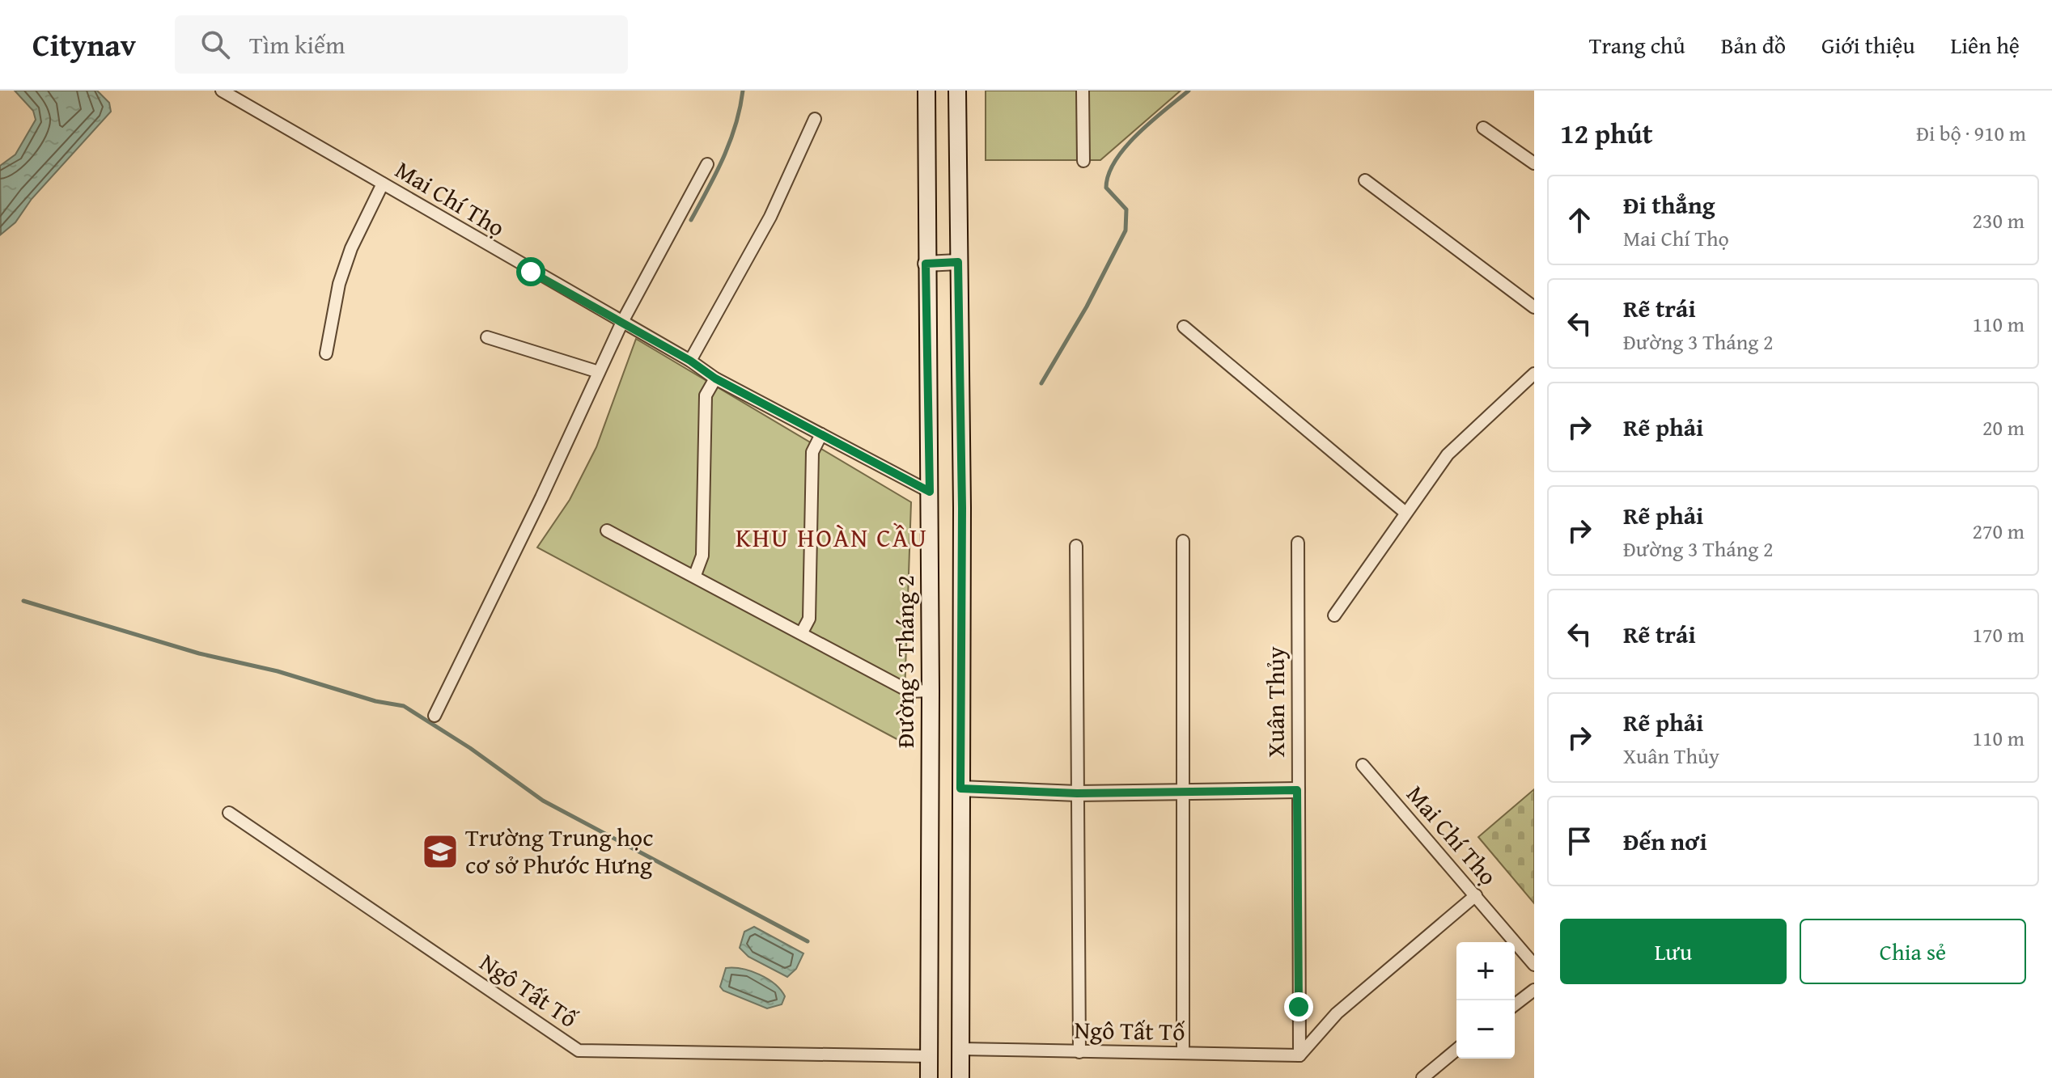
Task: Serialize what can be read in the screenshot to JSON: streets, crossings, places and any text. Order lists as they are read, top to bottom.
{
  "streets": {
    "main road": ["Đường 3 Tháng 2"],
    "street": ["Mai Chí Thọ", "Xuân Thủy", "Ngô Tất Tố"]
  },
  "crossings": [
    ["Mai Chí Thọ", "Đường 3 Tháng 2"],
    ["Đường 3 Tháng 2", "Ngô Tất Tố"],
    ["Xuân Thủy", "Ngô Tất Tố"]
  ],
  "districts": ["KHU HOÀN CẦU"],
  "places": {
    "school or university": ["Trường Trung học cơ sở Phước Hưng"]
  },
  "page": {
    "header": "Citynav",
    "search": "Tìm kiếm",
    "nav": [
      "Trang chủ",
      "Bản đồ",
      "Giới thiệu",
      "Liên hệ"
    ],
    "heading": ["12 phút", "Đi bộ · 910 m"],
    "list": [
      ["Đi thẳng", "Mai Chí Thọ", "230 m"],
      ["Rẽ trái", "Đường 3 Tháng 2", "110 m"],
      ["Rẽ phải", "20 m"],
      ["Rẽ phải", "Đường 3 Tháng 2", "270 m"],
      ["Rẽ trái", "170 m"],
      ["Rẽ phải", "Xuân Thủy", "110 m"],
      "Đến nơi"
    ],
    "buttons": ["Lưu", "Chia sẻ"],
    "map_buttons": ["+", "−"]
  }
}
